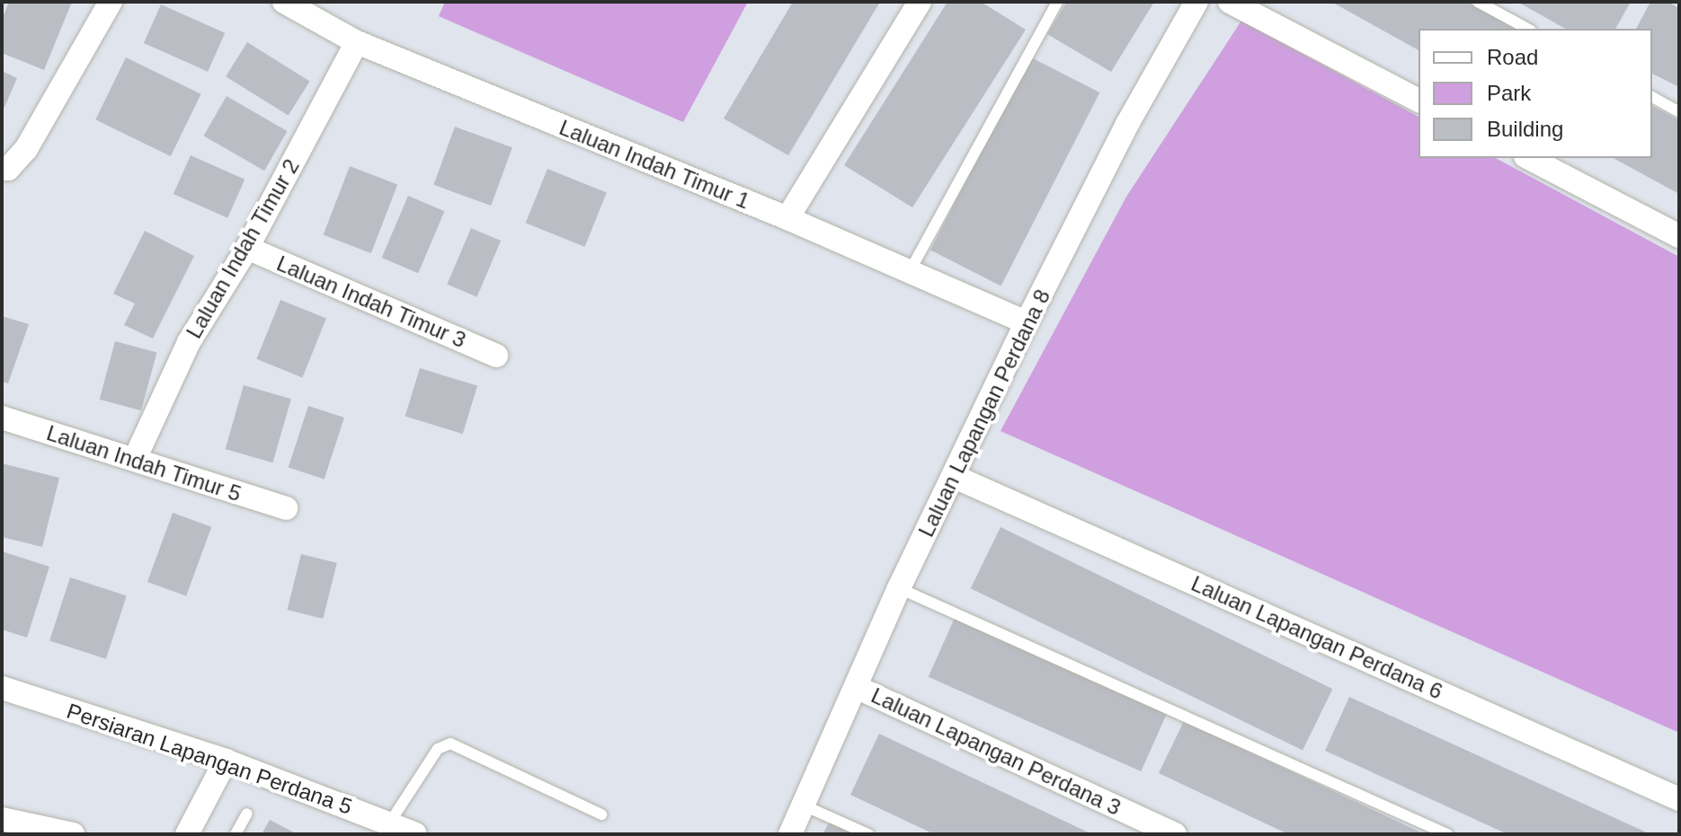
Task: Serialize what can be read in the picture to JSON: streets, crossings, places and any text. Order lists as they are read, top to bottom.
{
  "streets": {
    "street": [
      "Laluan Indah Timur 1",
      "Laluan Indah Timur 2",
      "Laluan Indah Timur 3",
      "Laluan Lapangan Perdana 8",
      "Laluan Indah Timur 5",
      "Laluan Lapangan Perdana 6",
      "Laluan Lapangan Perdana 3",
      "Persiaran Lapangan Perdana 5"
    ]
  },
  "crossings": [
    ["Laluan Indah Timur 1", "Laluan Indah Timur 2"],
    ["Laluan Indah Timur 1", "Laluan Lapangan Perdana 8"],
    ["Laluan Indah Timur 2", "Laluan Indah Timur 3"],
    ["Laluan Indah Timur 2", "Laluan Indah Timur 5"],
    ["Laluan Lapangan Perdana 8", "Laluan Lapangan Perdana 6"],
    ["Laluan Lapangan Perdana 8", "Laluan Lapangan Perdana 3"]
  ],
  "legend": ["Road", "Park", "Building"]
}
